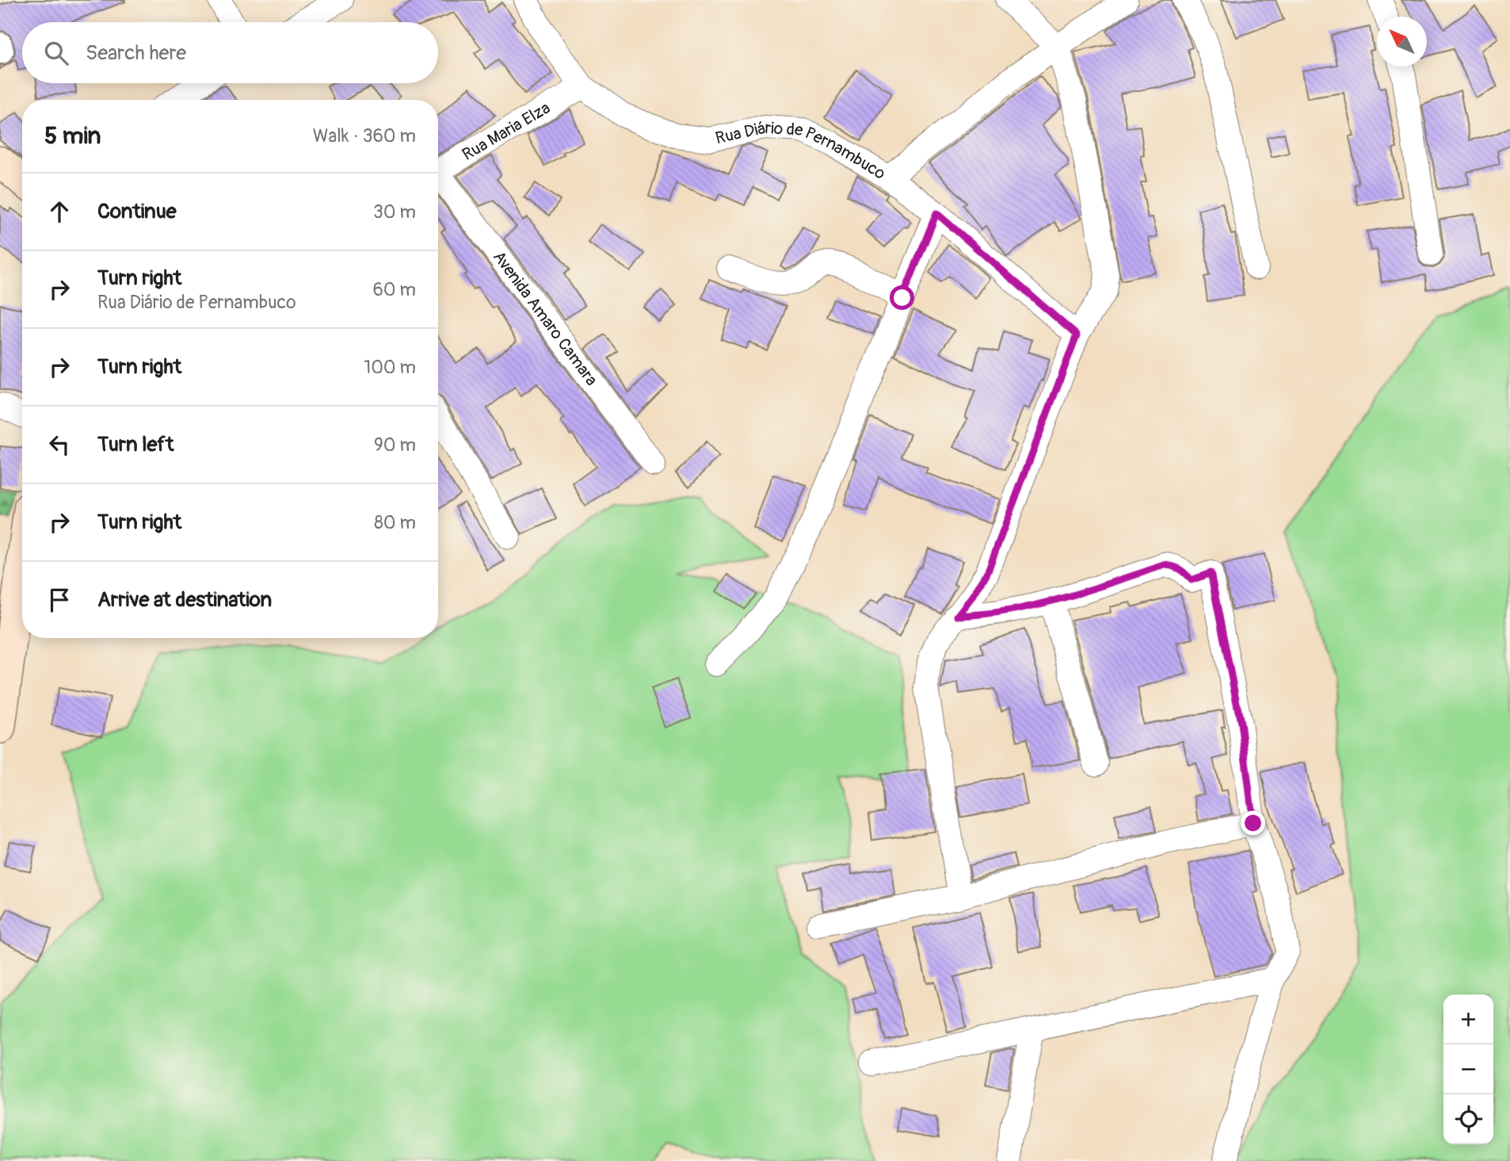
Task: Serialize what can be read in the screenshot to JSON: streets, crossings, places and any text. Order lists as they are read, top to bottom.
{
  "streets": {
    "street": ["Rua Maria Elza", "Rua Diário de Pernambuco", "Avenida Amaro Camara"]
  },
  "crossings": [
    ["Rua Maria Elza", "Rua Diário de Pernambuco"]
  ],
  "north": "top left",
  "page": {
    "search": "Search here",
    "heading": ["5 min", "Walk · 360 m"],
    "list": [
      ["Continue", "30 m"],
      ["Turn right", "Rua Diário de Pernambuco", "60 m"],
      ["Turn right", "100 m"],
      ["Turn left", "90 m"],
      ["Turn right", "80 m"],
      "Arrive at destination"
    ],
    "map_buttons": ["+", "−"]
  }
}
